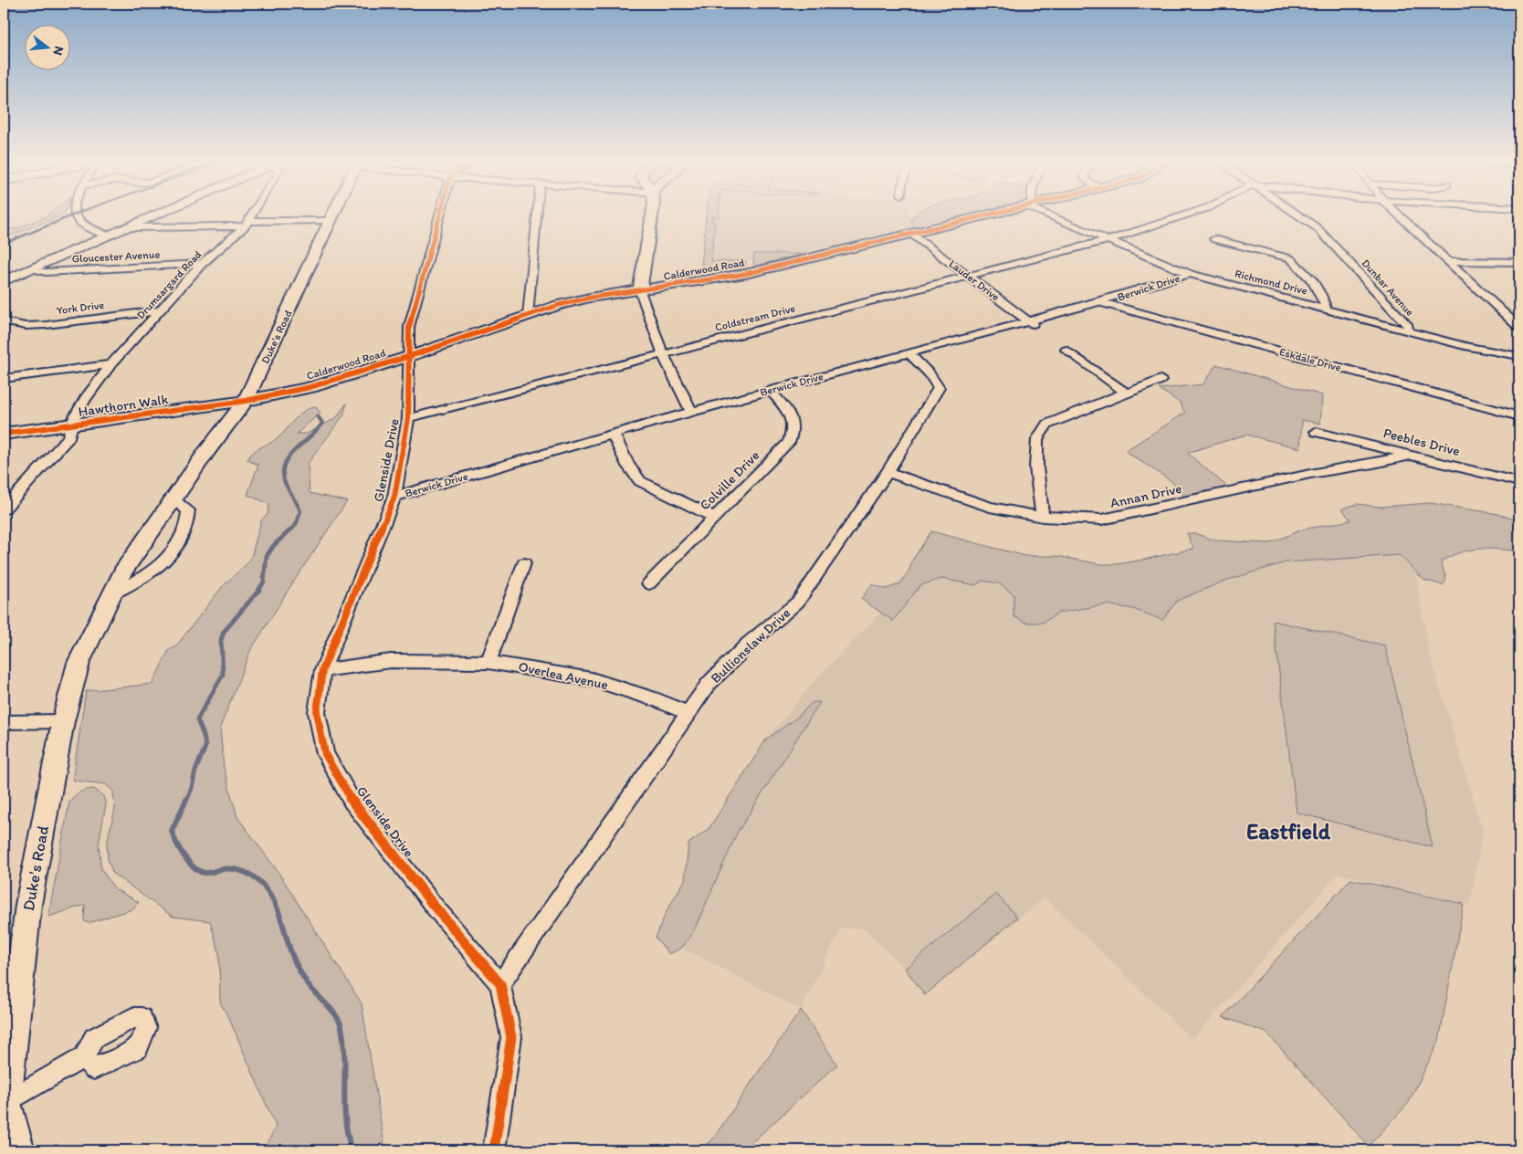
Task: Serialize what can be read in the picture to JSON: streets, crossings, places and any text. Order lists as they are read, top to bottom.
{
  "streets": {
    "street": [
      "Gloucester Avenue",
      "Calderwood Road",
      "Lauder Drive",
      "Richmond Drive",
      "Drumsargard Road",
      "Berwick Drive",
      "Dunbar Avenue",
      "York Drive",
      "Coldstream Drive",
      "Duke's Road",
      "Eskdale Drive",
      "Hawthorn Walk",
      "Peebles Drive",
      "Glenside Drive",
      "Colville Drive",
      "Annan Drive",
      "Bullionslaw Drive",
      "Overlea Avenue"
    ]
  },
  "crossings": [
    ["Gloucester Avenue", "Drumsargard Road"],
    ["Calderwood Road", "Lauder Drive"],
    ["Calderwood Road", "Duke's Road"],
    ["Calderwood Road", "Hawthorn Walk"],
    ["Calderwood Road", "Glenside Drive"],
    ["Lauder Drive", "Berwick Drive"],
    ["Lauder Drive", "Coldstream Drive"],
    ["Richmond Drive", "Berwick Drive"],
    ["Richmond Drive", "Dunbar Avenue"],
    ["Richmond Drive", "Coldstream Drive"],
    ["Drumsargard Road", "York Drive"],
    ["Drumsargard Road", "Hawthorn Walk"],
    ["Berwick Drive", "Eskdale Drive"],
    ["Berwick Drive", "Glenside Drive"],
    ["Berwick Drive", "Colville Drive"],
    ["Berwick Drive", "Bullionslaw Drive"],
    ["Coldstream Drive", "Glenside Drive"],
    ["Duke's Road", "Hawthorn Walk"],
    ["Peebles Drive", "Annan Drive"],
    ["Glenside Drive", "Bullionslaw Drive"],
    ["Glenside Drive", "Overlea Avenue"],
    ["Annan Drive", "Bullionslaw Drive"],
    ["Bullionslaw Drive", "Overlea Avenue"]
  ],
  "districts": ["Eastfield"],
  "north": "right"
}
